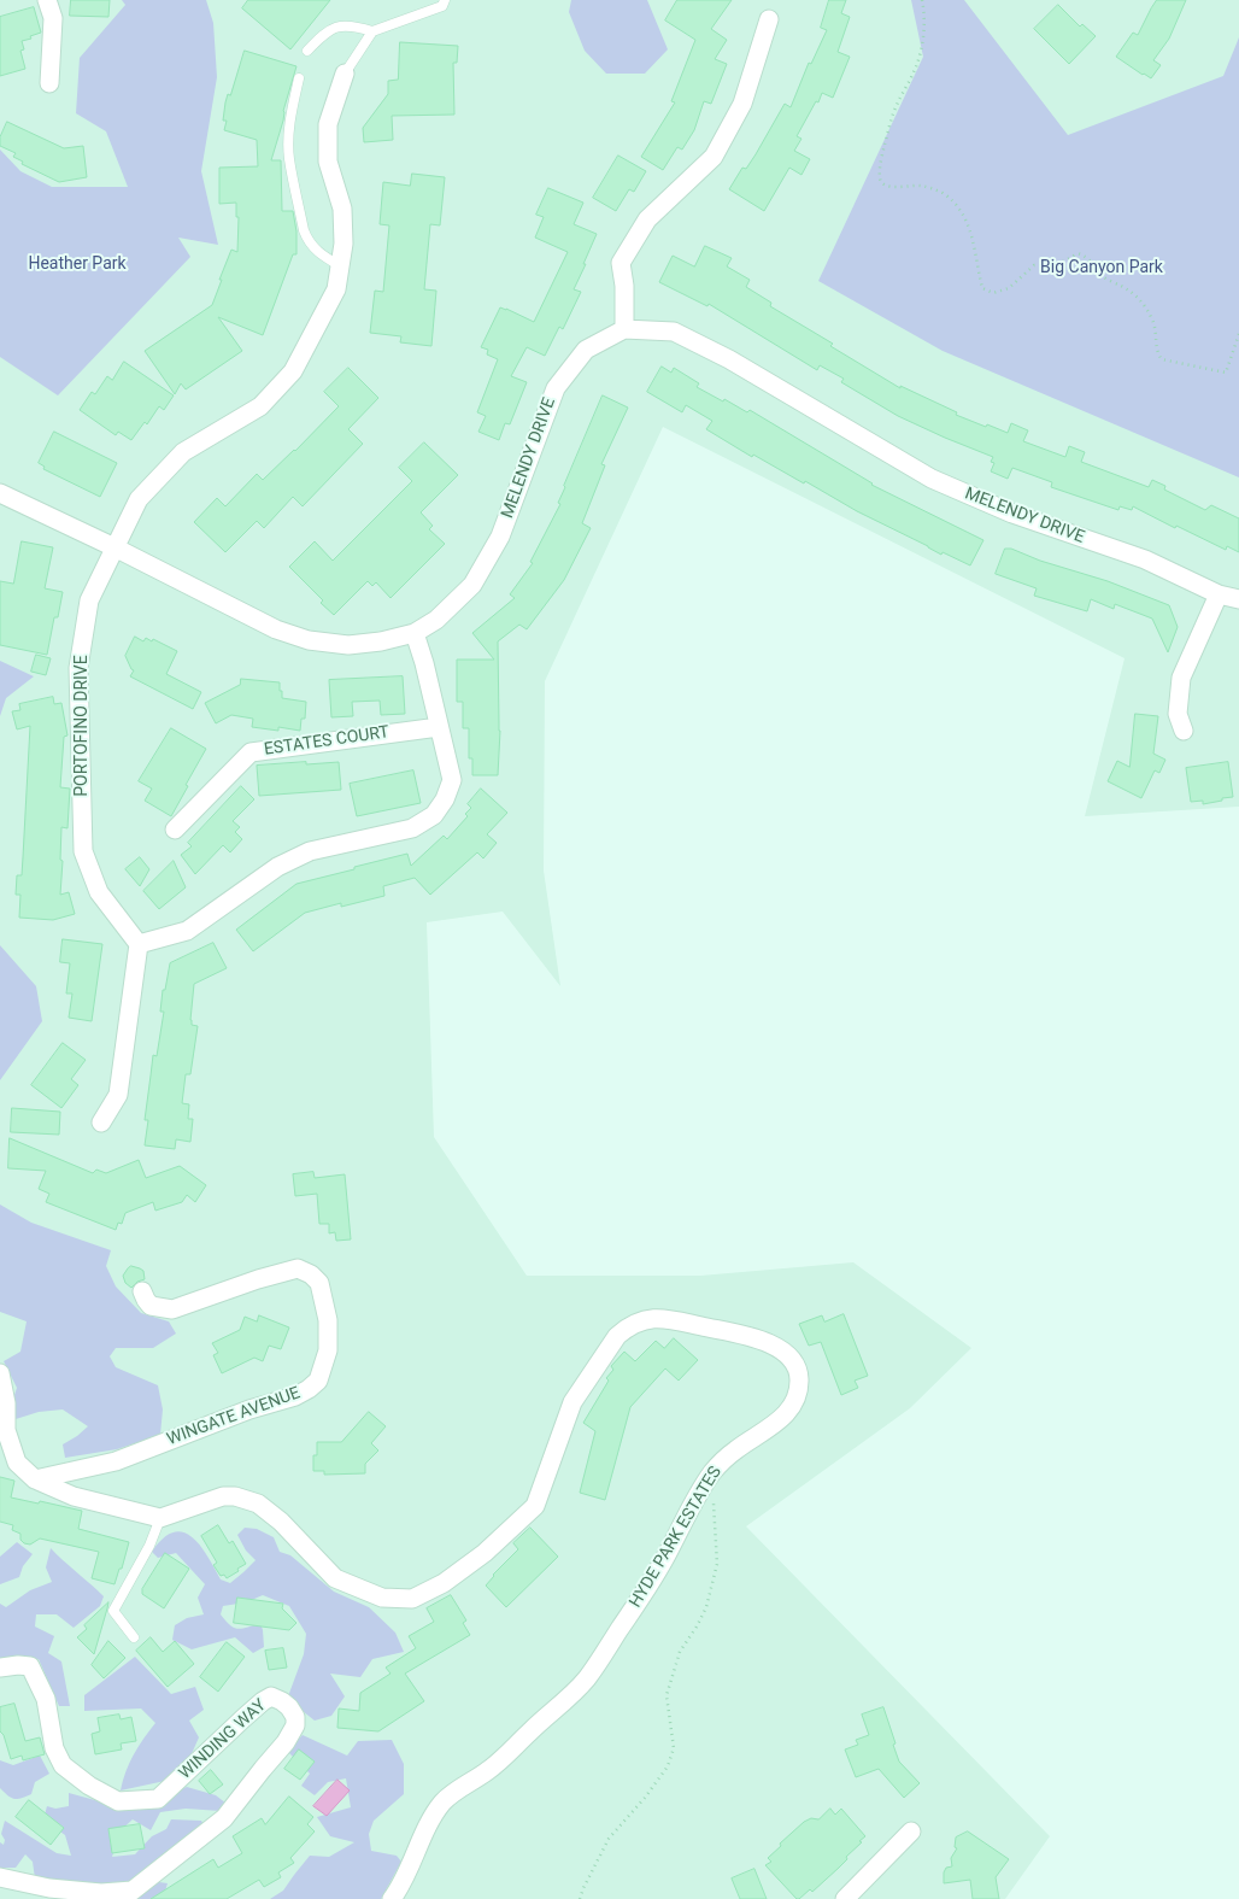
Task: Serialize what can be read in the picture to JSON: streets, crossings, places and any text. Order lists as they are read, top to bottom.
{
  "streets": {
    "street": [
      "MELENDY DRIVE",
      "PORTOFINO DRIVE",
      "ESTATES COURT",
      "WINGATE AVENUE",
      "HYDE PARK ESTATES",
      "WINDING WAY"
    ]
  },
  "crossings": [
    ["MELENDY DRIVE", "PORTOFINO DRIVE"]
  ],
  "parks": ["Heather Park", "Big Canyon Park"]
}
